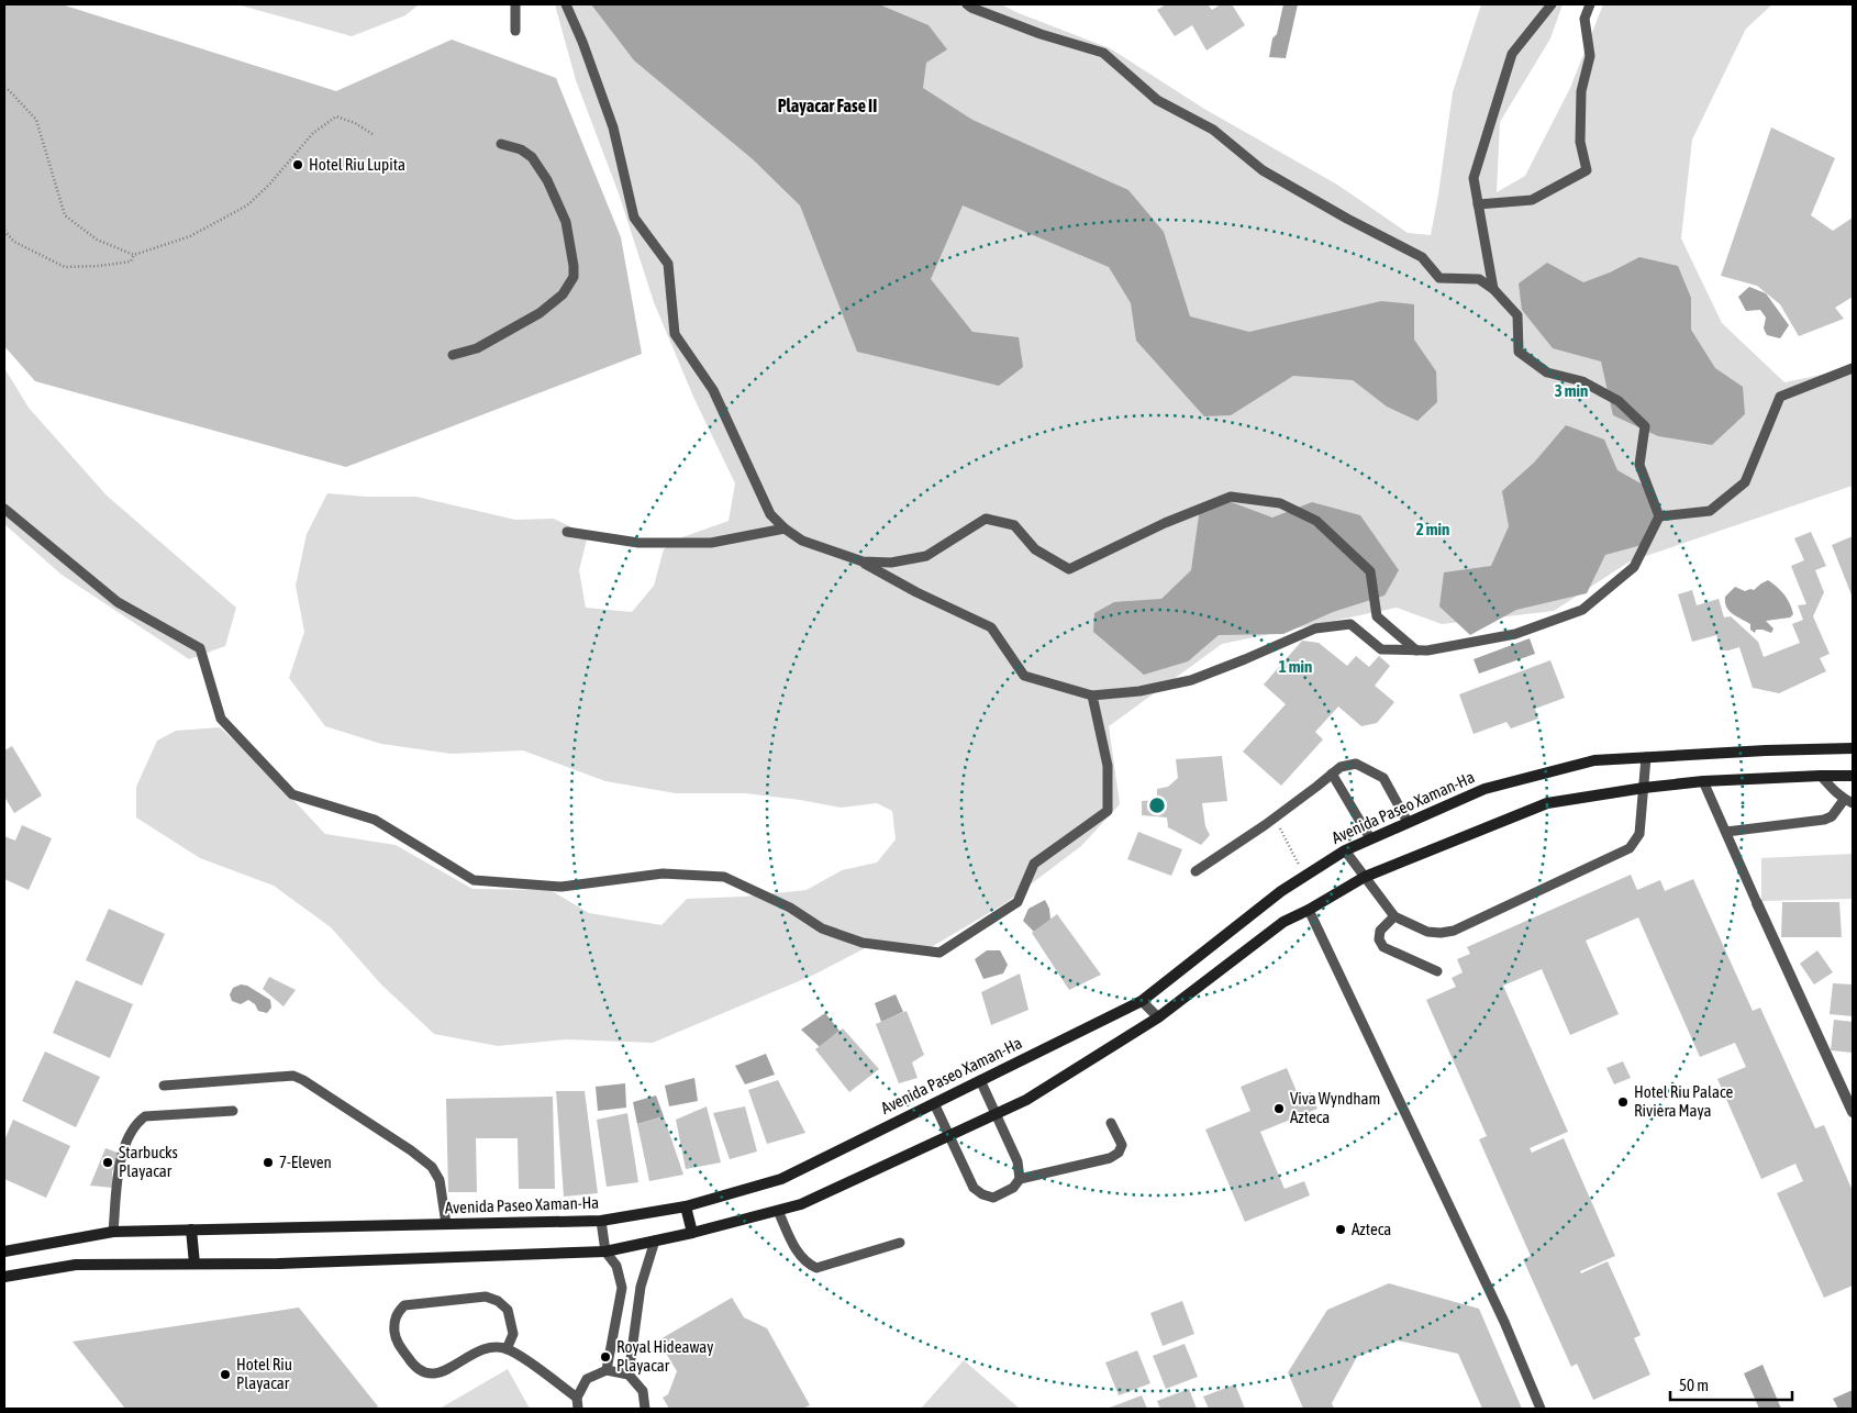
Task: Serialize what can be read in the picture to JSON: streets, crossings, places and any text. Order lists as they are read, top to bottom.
{
  "streets": {
    "main road": ["Avenida Paseo Xaman-Ha"]
  },
  "districts": ["Playacar Fase II"],
  "places": [
    "Hotel Riu Lupita",
    "Hotel Riu Palace Riviera Maya",
    "Viva Wyndham Azteca",
    "Starbucks Playacar",
    "7-Eleven",
    "Azteca",
    "Royal Hideaway Playacar",
    "Hotel Riu Playacar"
  ],
  "scale_bar": "50 m",
  "rings": ["3 min", "2 min", "1 min"]
}
